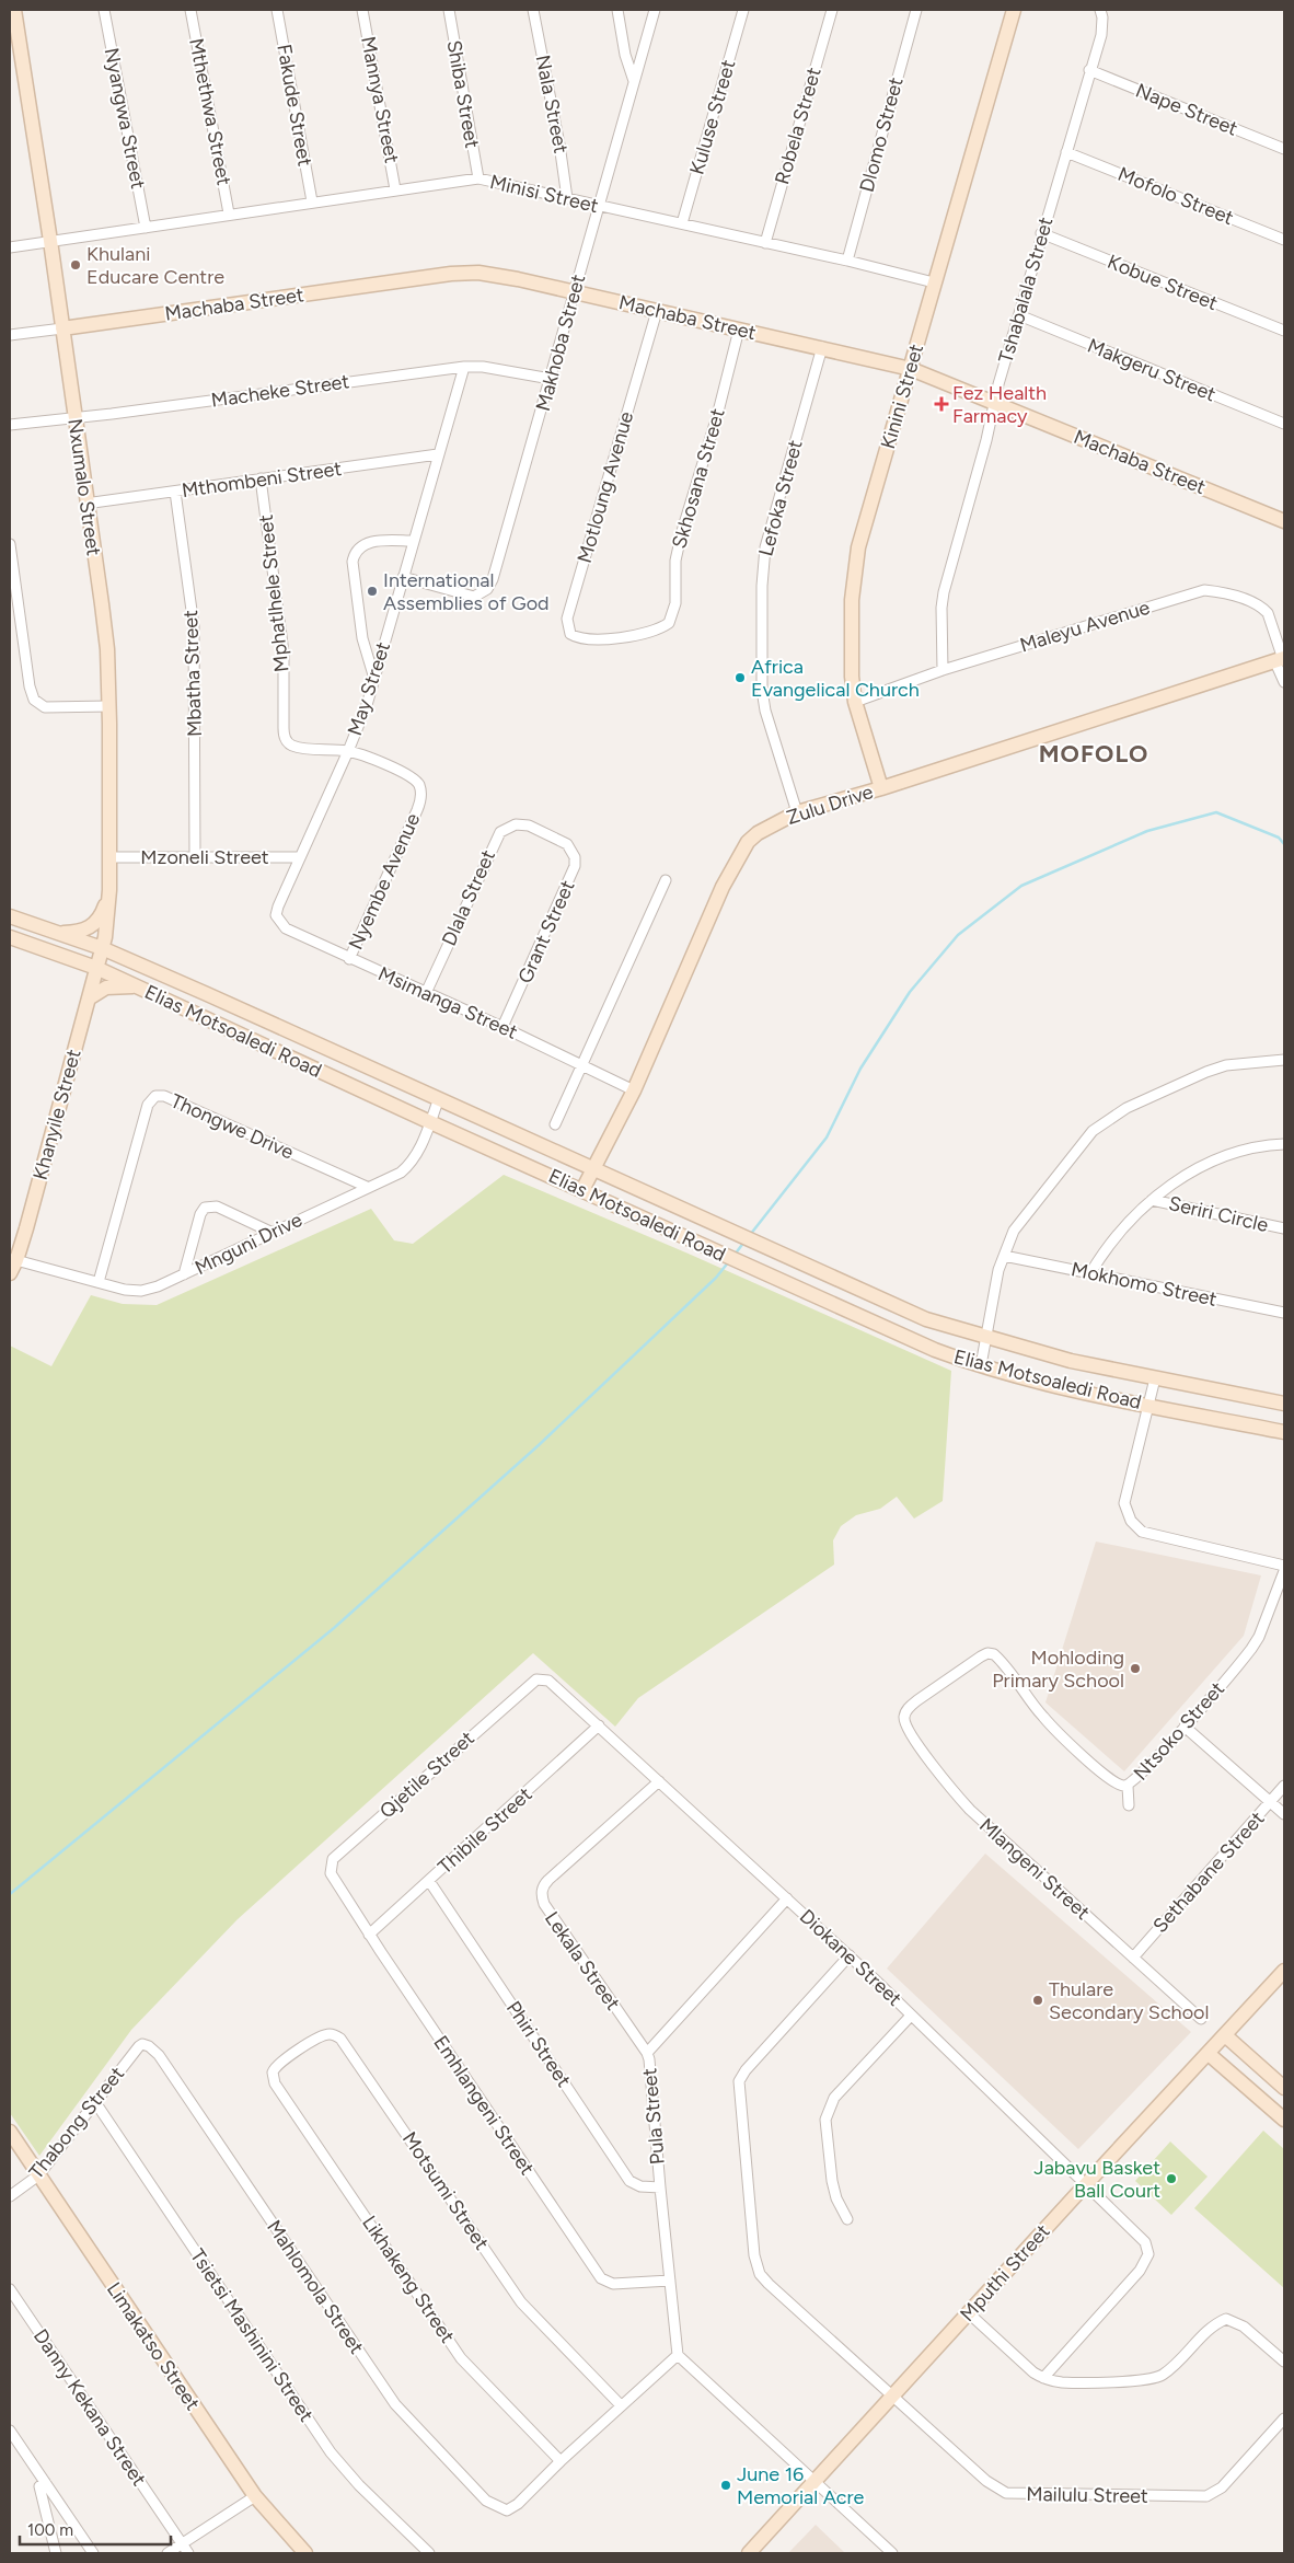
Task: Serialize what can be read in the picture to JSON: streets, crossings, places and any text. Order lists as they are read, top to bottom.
{
  "streets": {
    "street": [
      "Shiba Street",
      "Mannya Street",
      "Nala Street",
      "Fakude Street",
      "Nape Street",
      "Mthethwa Street",
      "Kuluse Street",
      "Nyangwa Street",
      "Robela Street",
      "Dlomo Street",
      "Minisi Street",
      "Mofolo Street",
      "Kobue Street",
      "Tshabalala Street",
      "Machaba Street",
      "Makhoba Street",
      "Makgeru Street",
      "Macheke Street",
      "Kinini Street",
      "Skhosana Street",
      "Mthombeni Street",
      "Nxumalo Street",
      "Motloung Avenue",
      "Lefoka Street",
      "Mphatlhele Street",
      "Maleyu Avenue",
      "Mbatha Street",
      "May Street",
      "Zulu Drive",
      "Mzoneli Street",
      "Nyembe Avenue",
      "Dlala Street",
      "Grant Street",
      "Msimanga Street",
      "Elias Motsoaledi Road",
      "Khanyile Street",
      "Thongwe Drive",
      "Seriri Circle",
      "Mnguni Drive",
      "Mokhomo Street",
      "Ntsoko Street",
      "Qjetile Street",
      "Thibile Street",
      "Mlangeni Street",
      "Sethabane Street",
      "Diokane Street",
      "Lekala Street",
      "Phiri Street",
      "Emhlangeni Street",
      "Pula Street",
      "Thabong Street",
      "Motsumi Street",
      "Mputhi Street",
      "Likhakeng Street",
      "Mahlomola Street",
      "Tsietsi Mashinini Street",
      "Limakatso Street",
      "Danny Kekana Street",
      "Mailulu Street"
    ]
  },
  "crossings": [
    ["Shiba Street", "Minisi Street"],
    ["Mannya Street", "Minisi Street"],
    ["Nala Street", "Minisi Street"],
    ["Fakude Street", "Minisi Street"],
    ["Nape Street", "Tshabalala Street"],
    ["Mthethwa Street", "Minisi Street"],
    ["Kuluse Street", "Minisi Street"],
    ["Nyangwa Street", "Minisi Street"],
    ["Robela Street", "Minisi Street"],
    ["Dlomo Street", "Minisi Street"],
    ["Minisi Street", "Makhoba Street"],
    ["Minisi Street", "Kinini Street"],
    ["Minisi Street", "Nxumalo Street"],
    ["Mofolo Street", "Tshabalala Street"],
    ["Kobue Street", "Tshabalala Street"],
    ["Tshabalala Street", "Machaba Street"],
    ["Tshabalala Street", "Makgeru Street"],
    ["Tshabalala Street", "Maleyu Avenue"],
    ["Machaba Street", "Makhoba Street"],
    ["Machaba Street", "Kinini Street"],
    ["Machaba Street", "Skhosana Street"],
    ["Machaba Street", "Nxumalo Street"],
    ["Machaba Street", "Motloung Avenue"],
    ["Machaba Street", "Lefoka Street"],
    ["Makhoba Street", "Macheke Street"],
    ["Makhoba Street", "May Street"],
    ["Macheke Street", "Nxumalo Street"],
    ["Macheke Street", "May Street"],
    ["Kinini Street", "Maleyu Avenue"],
    ["Kinini Street", "Zulu Drive"],
    ["Skhosana Street", "Motloung Avenue"],
    ["Mthombeni Street", "Nxumalo Street"],
    ["Mthombeni Street", "Mphatlhele Street"],
    ["Mthombeni Street", "Mbatha Street"],
    ["Mthombeni Street", "May Street"],
    ["Nxumalo Street", "Mzoneli Street"],
    ["Nxumalo Street", "Elias Motsoaledi Road"],
    ["Nxumalo Street", "Khanyile Street"],
    ["Lefoka Street", "Zulu Drive"],
    ["Mphatlhele Street", "May Street"],
    ["Mphatlhele Street", "Nyembe Avenue"],
    ["Maleyu Avenue", "Zulu Drive"],
    ["Mbatha Street", "Mzoneli Street"],
    ["May Street", "Mzoneli Street"],
    ["May Street", "Nyembe Avenue"],
    ["May Street", "Msimanga Street"],
    ["Zulu Drive", "Msimanga Street"],
    ["Zulu Drive", "Elias Motsoaledi Road"],
    ["Nyembe Avenue", "Msimanga Street"],
    ["Dlala Street", "Grant Street"],
    ["Dlala Street", "Msimanga Street"],
    ["Grant Street", "Msimanga Street"],
    ["Elias Motsoaledi Road", "Khanyile Street"],
    ["Elias Motsoaledi Road", "Mnguni Drive"],
    ["Khanyile Street", "Mnguni Drive"],
    ["Thongwe Drive", "Mnguni Drive"],
    ["Seriri Circle", "Mokhomo Street"],
    ["Ntsoko Street", "Mlangeni Street"],
    ["Qjetile Street", "Diokane Street"],
    ["Qjetile Street", "Emhlangeni Street"],
    ["Thibile Street", "Diokane Street"],
    ["Thibile Street", "Phiri Street"],
    ["Thibile Street", "Emhlangeni Street"],
    ["Mlangeni Street", "Sethabane Street"],
    ["Diokane Street", "Lekala Street"],
    ["Diokane Street", "Pula Street"],
    ["Diokane Street", "Mputhi Street"],
    ["Diokane Street", "Mailulu Street"],
    ["Lekala Street", "Pula Street"],
    ["Phiri Street", "Pula Street"],
    ["Emhlangeni Street", "Pula Street"],
    ["Thabong Street", "Mahlomola Street"],
    ["Thabong Street", "Tsietsi Mashinini Street"],
    ["Thabong Street", "Limakatso Street"],
    ["Motsumi Street", "Likhakeng Street"],
    ["Mputhi Street", "Mailulu Street"],
    ["Likhakeng Street", "Mahlomola Street"]
  ],
  "districts": ["MOFOLO"],
  "places": {
    "other": [
      "Khulani Educare Centre",
      "International Assemblies of God",
      "Africa Evangelical Church",
      "Mohloding Primary School",
      "Thulare Secondary School",
      "Jabavu Basket Ball Court",
      "June 16 Memorial Acre"
    ],
    "health": ["Fez Health Farmacy"]
  },
  "scale_bar": "100 m"
}
